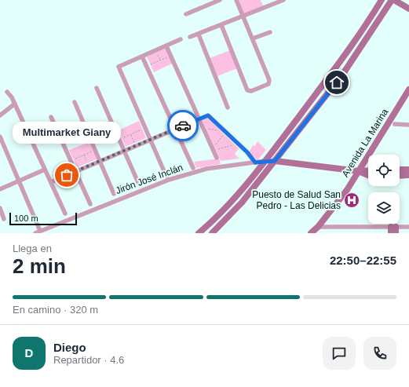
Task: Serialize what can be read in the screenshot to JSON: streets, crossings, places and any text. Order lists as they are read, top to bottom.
{
  "streets": {
    "main road": ["Avenida La Marina"],
    "street": ["Jirón José Inclán"]
  },
  "places": {
    "other": ["Multimarket Giany"],
    "hospital": ["Puesto de Salud San Pedro - Las Delicias"]
  },
  "scale_bar": "100 m",
  "page": {
    "bubble": "Multimarket Giany",
    "scale": "100 m",
    "heading": ["2 min", "Llega en", "22:50–22:55"],
    "panel": ["Diego", "Repartidor · 4.6"],
    "bar": "En camino · 320 m",
    "round": "D"
  }
}
